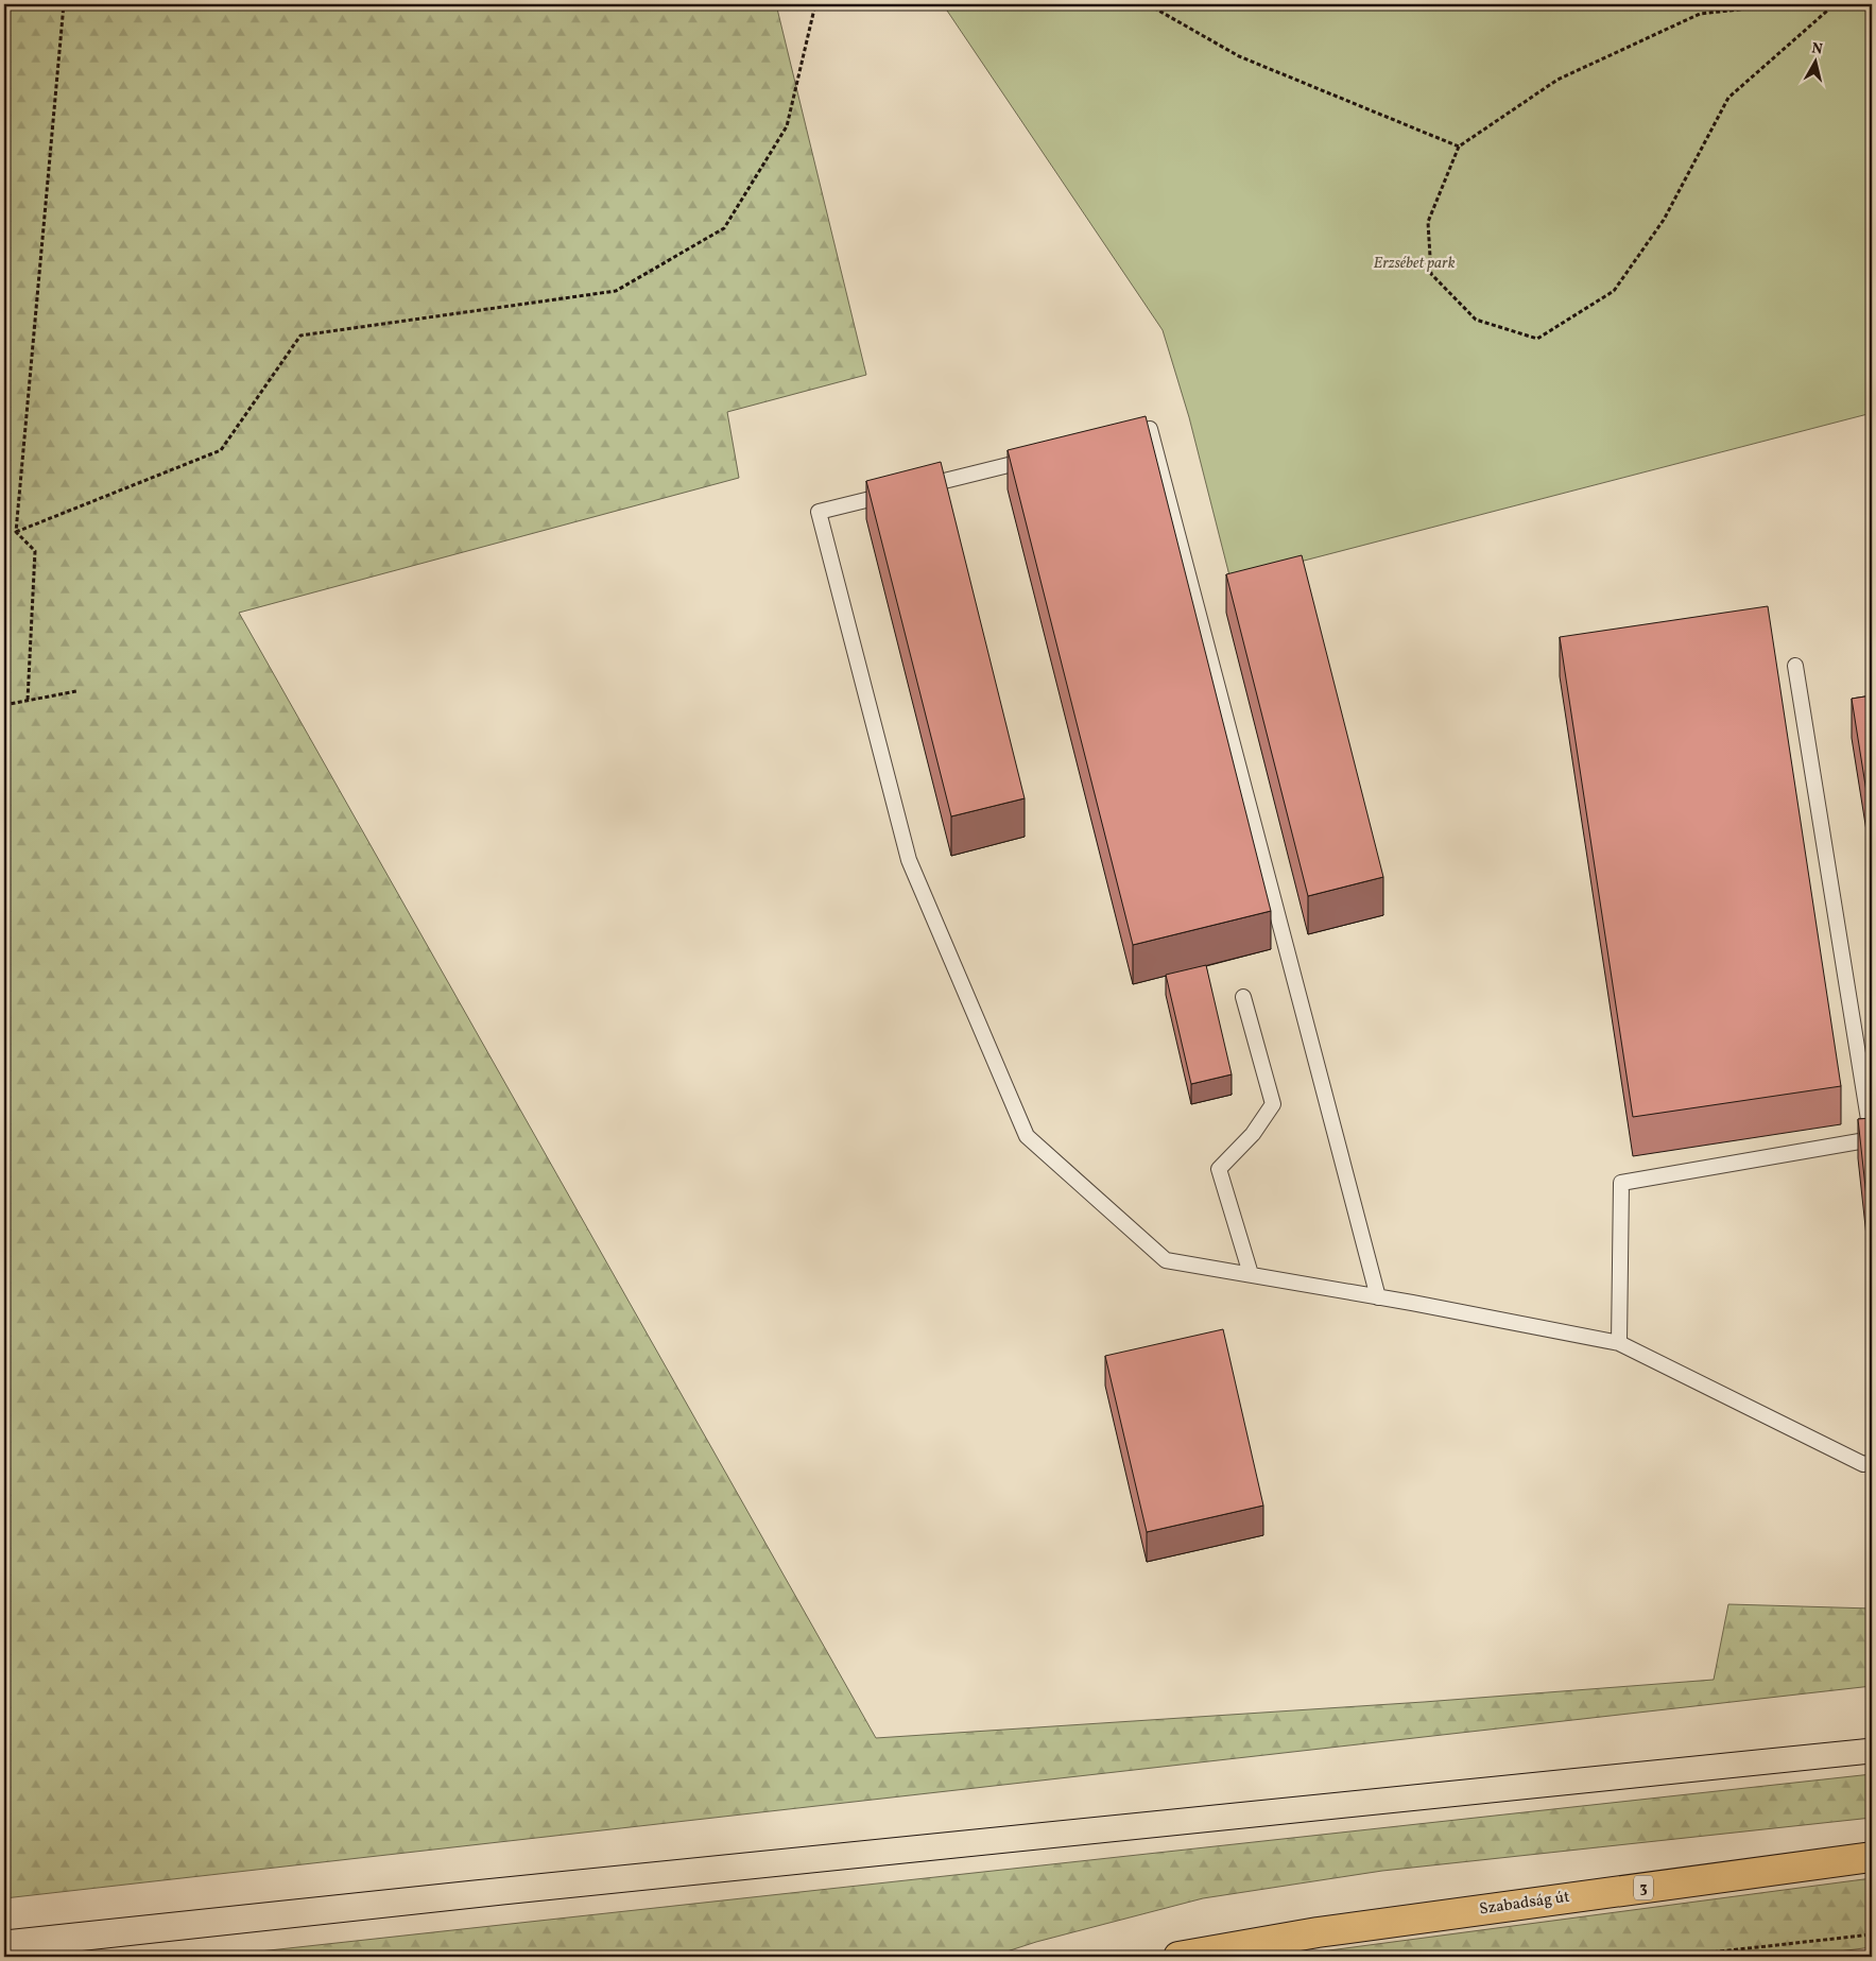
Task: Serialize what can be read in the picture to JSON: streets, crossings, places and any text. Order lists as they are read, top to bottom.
{
  "streets": {
    "main road": ["3", "Szabadság út"]
  },
  "parks": ["Erzsébet park"],
  "north": "top"
}
